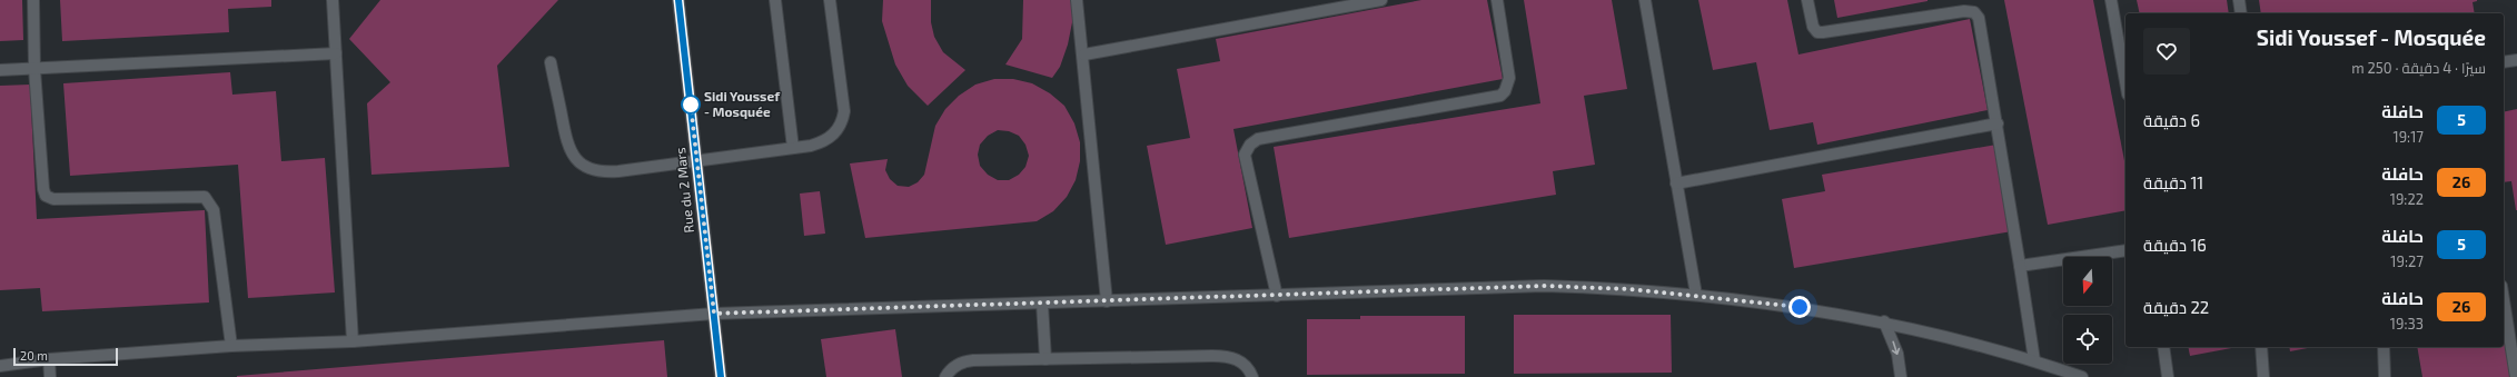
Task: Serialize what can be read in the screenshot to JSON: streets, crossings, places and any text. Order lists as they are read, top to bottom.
{
  "streets": {
    "street": ["Rue du 2 Mars"]
  },
  "places": ["Sidi Youssef - Mosquée"],
  "lines": ["bus line 5"],
  "scale_bar": "20 m",
  "north": "bottom",
  "page": {
    "heading": ["Sidi Youssef - Mosquée", "سيرًا · 4 دقيقة · 250 m"],
    "list": [
      {
        "mark": "5",
        "name": "حافلة",
        "note": "19:17",
        "value": "6 دقيقة"
      },
      {
        "mark": "26",
        "name": "حافلة",
        "note": "19:22",
        "value": "11 دقيقة"
      },
      {
        "mark": "5",
        "name": "حافلة",
        "note": "19:27",
        "value": "16 دقيقة"
      },
      {
        "mark": "26",
        "name": "حافلة",
        "note": "19:33",
        "value": "22 دقيقة"
      }
    ],
    "scale": "20 m"
  }
}
